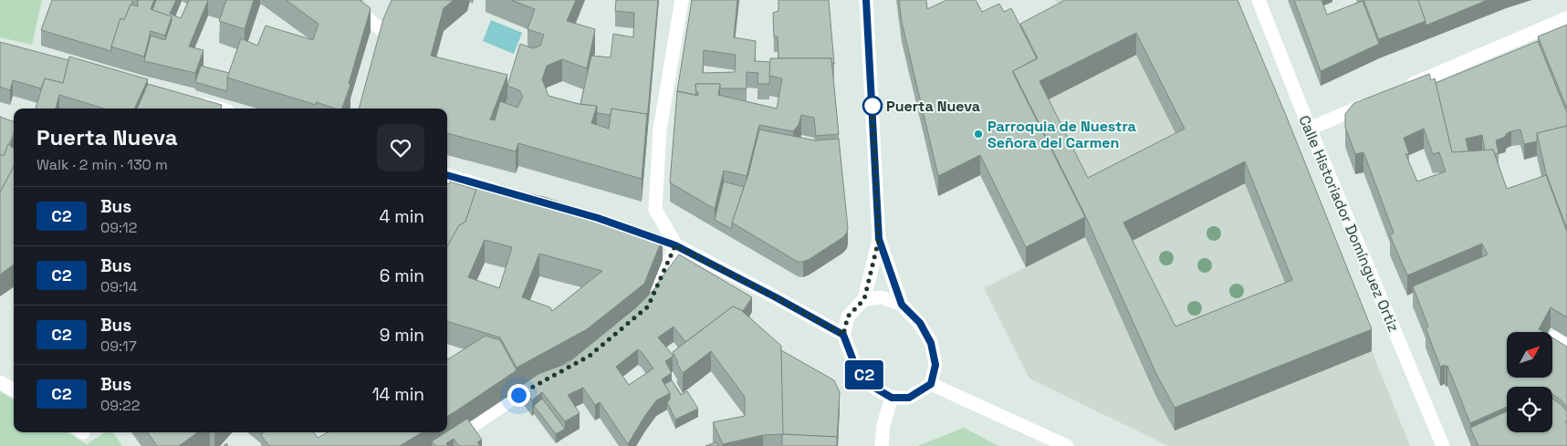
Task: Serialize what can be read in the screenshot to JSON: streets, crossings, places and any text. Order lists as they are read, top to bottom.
{
  "streets": {
    "street": ["Calle Historiador Domínguez Ortiz"]
  },
  "places": ["Puerta Nueva", "Parroquia de Nuestra Señora del Carmen"],
  "lines": ["bus line C2"],
  "north": "top right",
  "page": {
    "on_map": "C2",
    "heading": ["Puerta Nueva", "Walk · 2 min · 130 m"],
    "list": [
      {
        "mark": "C2",
        "name": "Bus",
        "note": "09:12",
        "value": "4 min"
      },
      {
        "mark": "C2",
        "name": "Bus",
        "note": "09:14",
        "value": "6 min"
      },
      {
        "mark": "C2",
        "name": "Bus",
        "note": "09:17",
        "value": "9 min"
      },
      {
        "mark": "C2",
        "name": "Bus",
        "note": "09:22",
        "value": "14 min"
      }
    ]
  }
}
